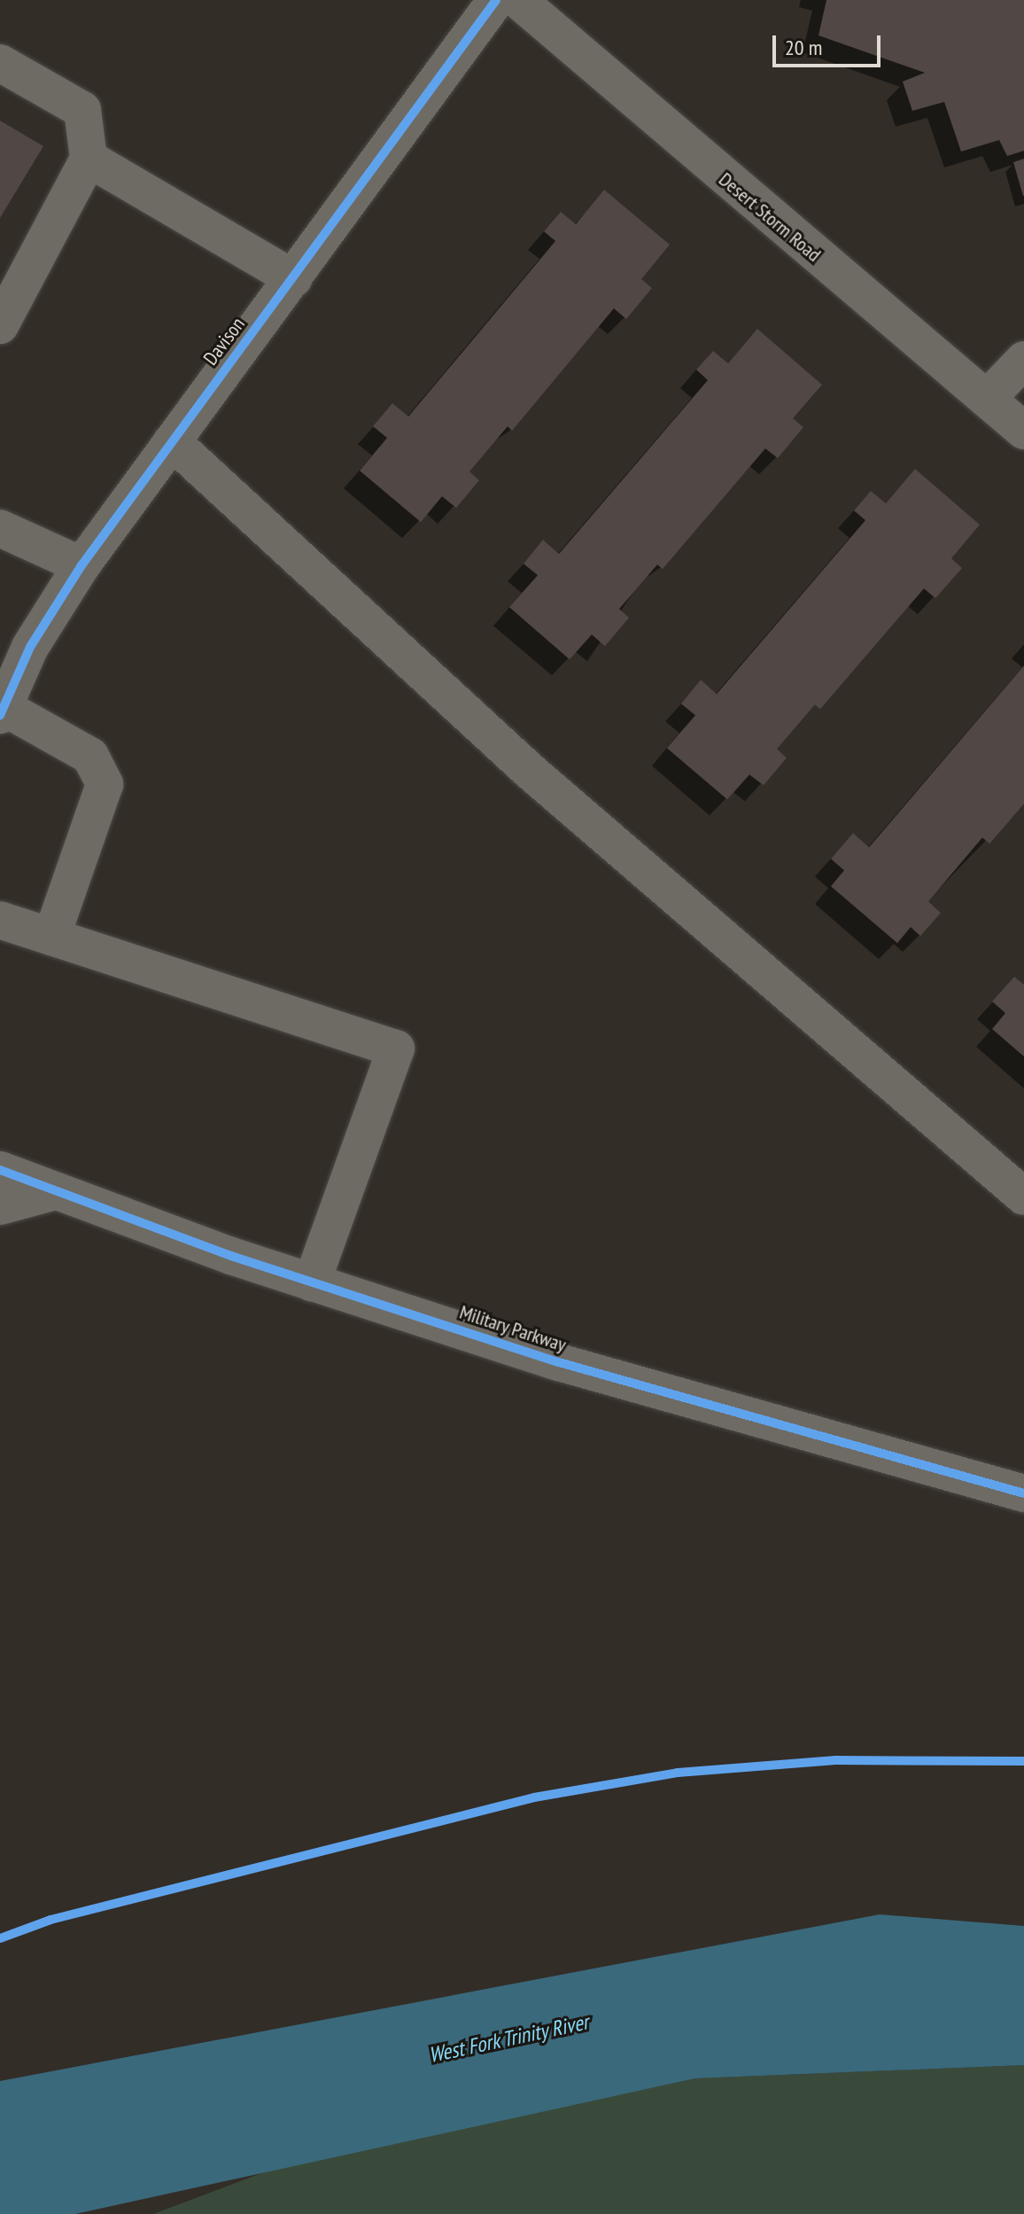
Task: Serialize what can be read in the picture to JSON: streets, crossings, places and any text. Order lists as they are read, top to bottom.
{
  "streets": {
    "street": ["Desert Storm Road", "Davison", "Military Parkway"]
  },
  "water": ["West Fork Trinity River"],
  "scale_bar": "20 m"
}
